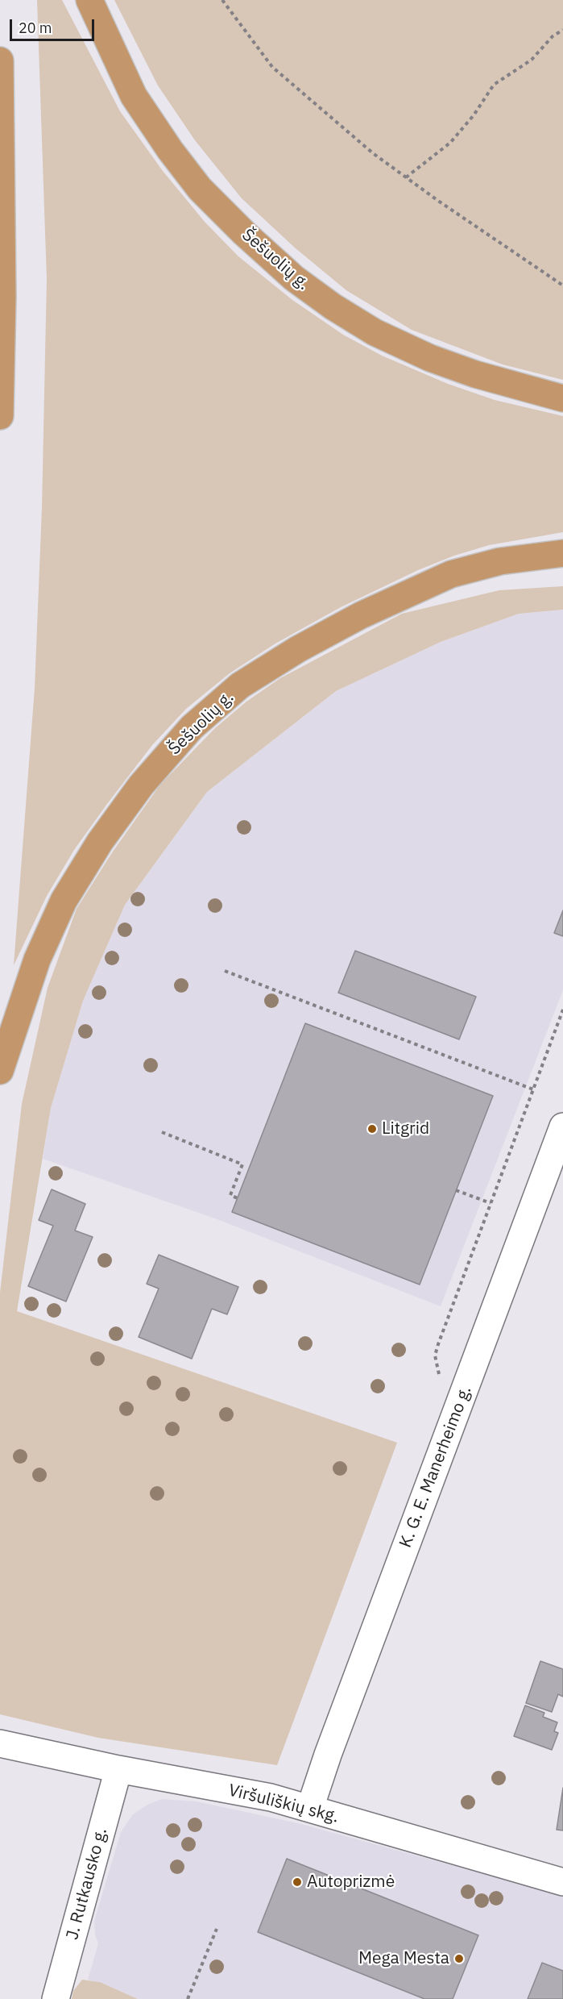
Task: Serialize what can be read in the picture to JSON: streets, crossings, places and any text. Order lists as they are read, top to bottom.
{
  "streets": {
    "highway": ["Šešuolių g."],
    "street": ["K. G. E. Manerheimo g.", "Viršuliškių skg.", "J. Rutkausko g."]
  },
  "crossings": [
    ["K. G. E. Manerheimo g.", "Viršuliškių skg."],
    ["Viršuliškių skg.", "J. Rutkausko g."]
  ],
  "places": ["Litgrid", "Autoprizmė", "Mega Mesta"],
  "scale_bar": "20 m"
}
